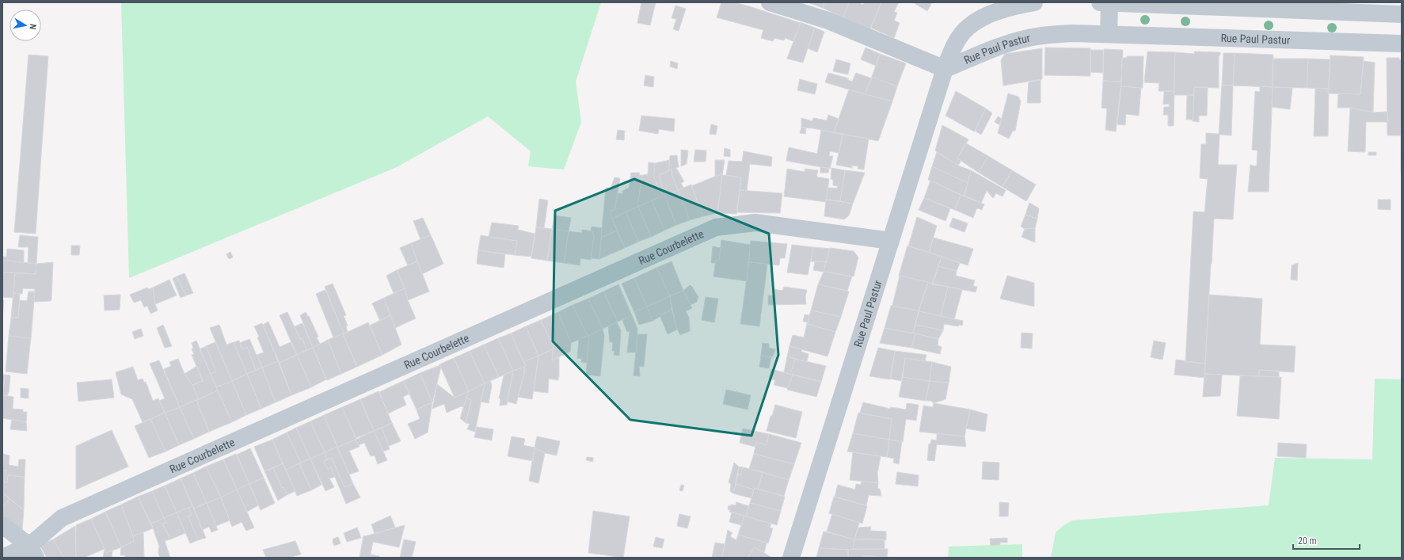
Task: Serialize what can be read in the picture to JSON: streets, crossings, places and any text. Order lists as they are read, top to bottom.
{
  "streets": {
    "street": ["Rue Paul Pastur", "Rue Courbelette"]
  },
  "crossings": [
    ["Rue Paul Pastur", "Rue Courbelette"]
  ],
  "scale_bar": "20 m",
  "north": "right"
}
